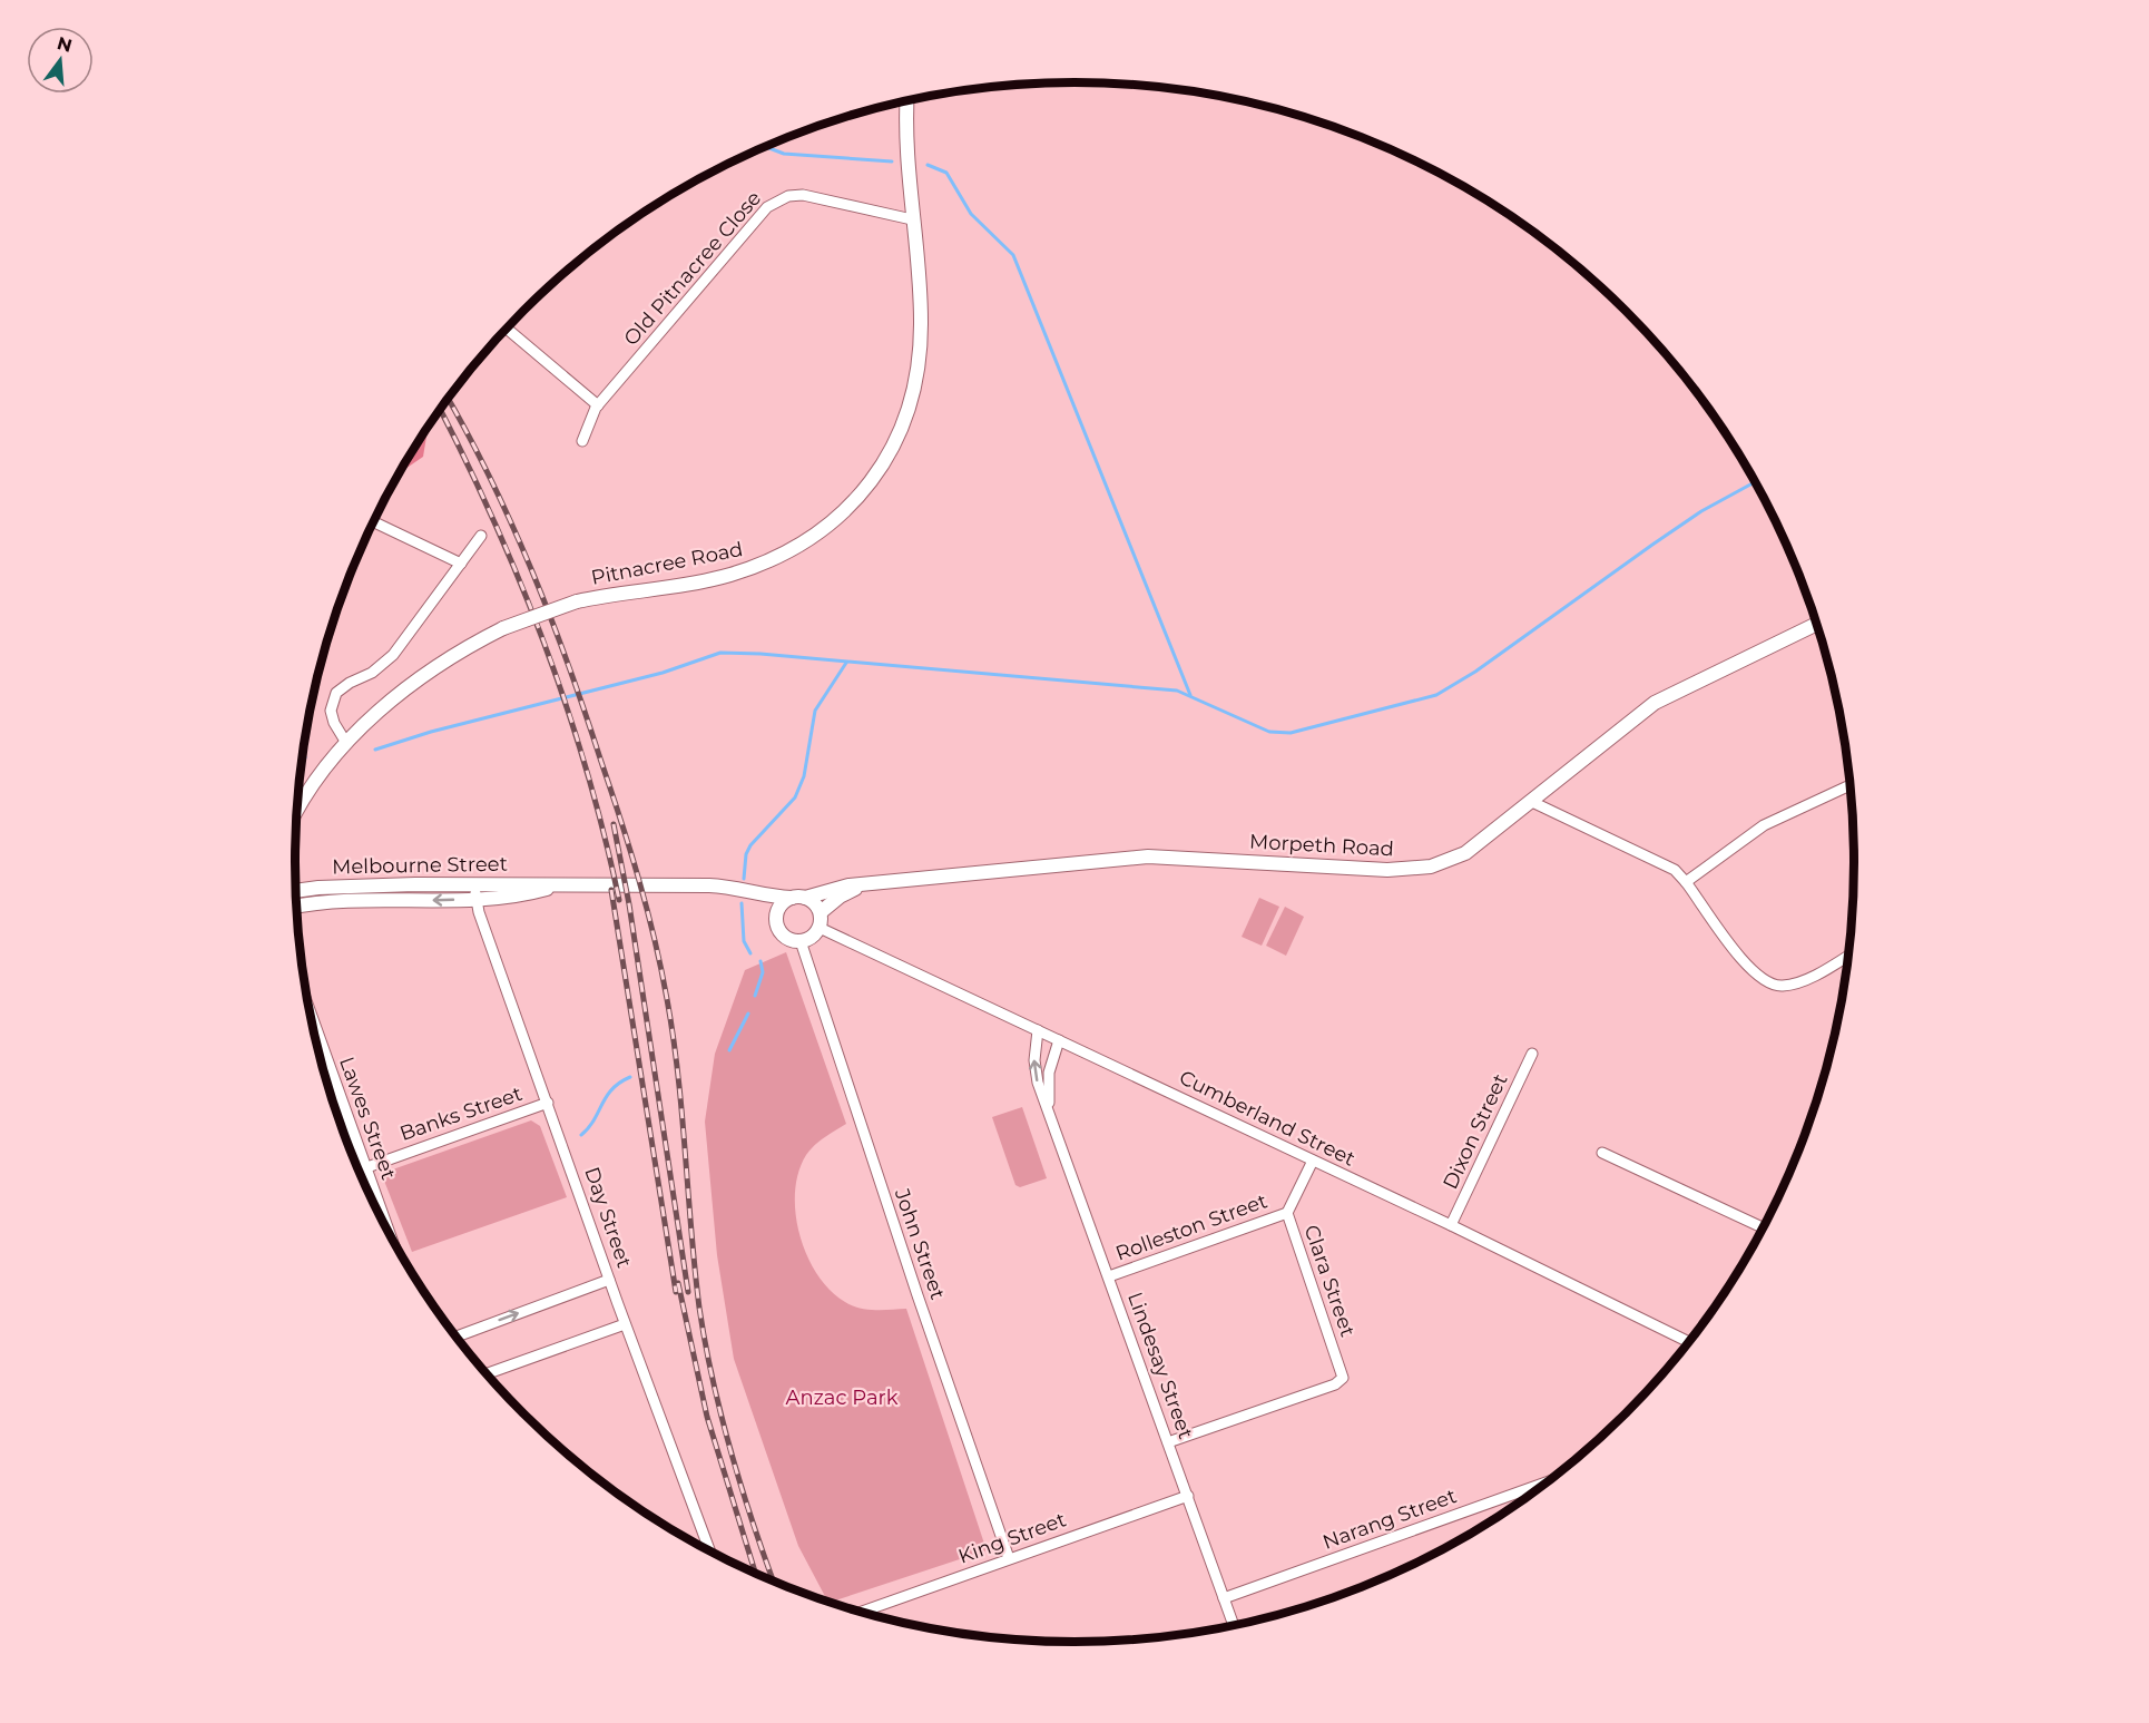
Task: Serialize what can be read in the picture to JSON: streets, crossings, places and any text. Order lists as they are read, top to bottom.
{
  "streets": {
    "main road": [
      "Pitnacree Road",
      "Morpeth Road",
      "Melbourne Street",
      "Lawes Street"
    ],
    "street": [
      "Old Pitnacree Close",
      "Banks Street",
      "Cumberland Street",
      "Dixon Street",
      "Day Street",
      "Rolleston Street",
      "John Street",
      "Clara Street",
      "Lindesay Street",
      "Narang Street",
      "King Street"
    ]
  },
  "crossings": [
    ["Old Pitnacree Close", "Pitnacree Road"],
    ["Morpeth Road", "Melbourne Street"],
    ["Morpeth Road", "Cumberland Street"],
    ["Morpeth Road", "John Street"],
    ["Melbourne Street", "Cumberland Street"],
    ["Melbourne Street", "Day Street"],
    ["Melbourne Street", "John Street"],
    ["Banks Street", "Lawes Street"],
    ["Banks Street", "Day Street"],
    ["Cumberland Street", "Dixon Street"],
    ["Cumberland Street", "John Street"],
    ["Cumberland Street", "Clara Street"],
    ["Cumberland Street", "Lindesay Street"],
    ["Rolleston Street", "Clara Street"],
    ["Rolleston Street", "Lindesay Street"],
    ["John Street", "King Street"],
    ["Clara Street", "Lindesay Street"],
    ["Lindesay Street", "Narang Street"],
    ["Lindesay Street", "King Street"]
  ],
  "parks": ["Anzac Park"],
  "north": "top"
}
